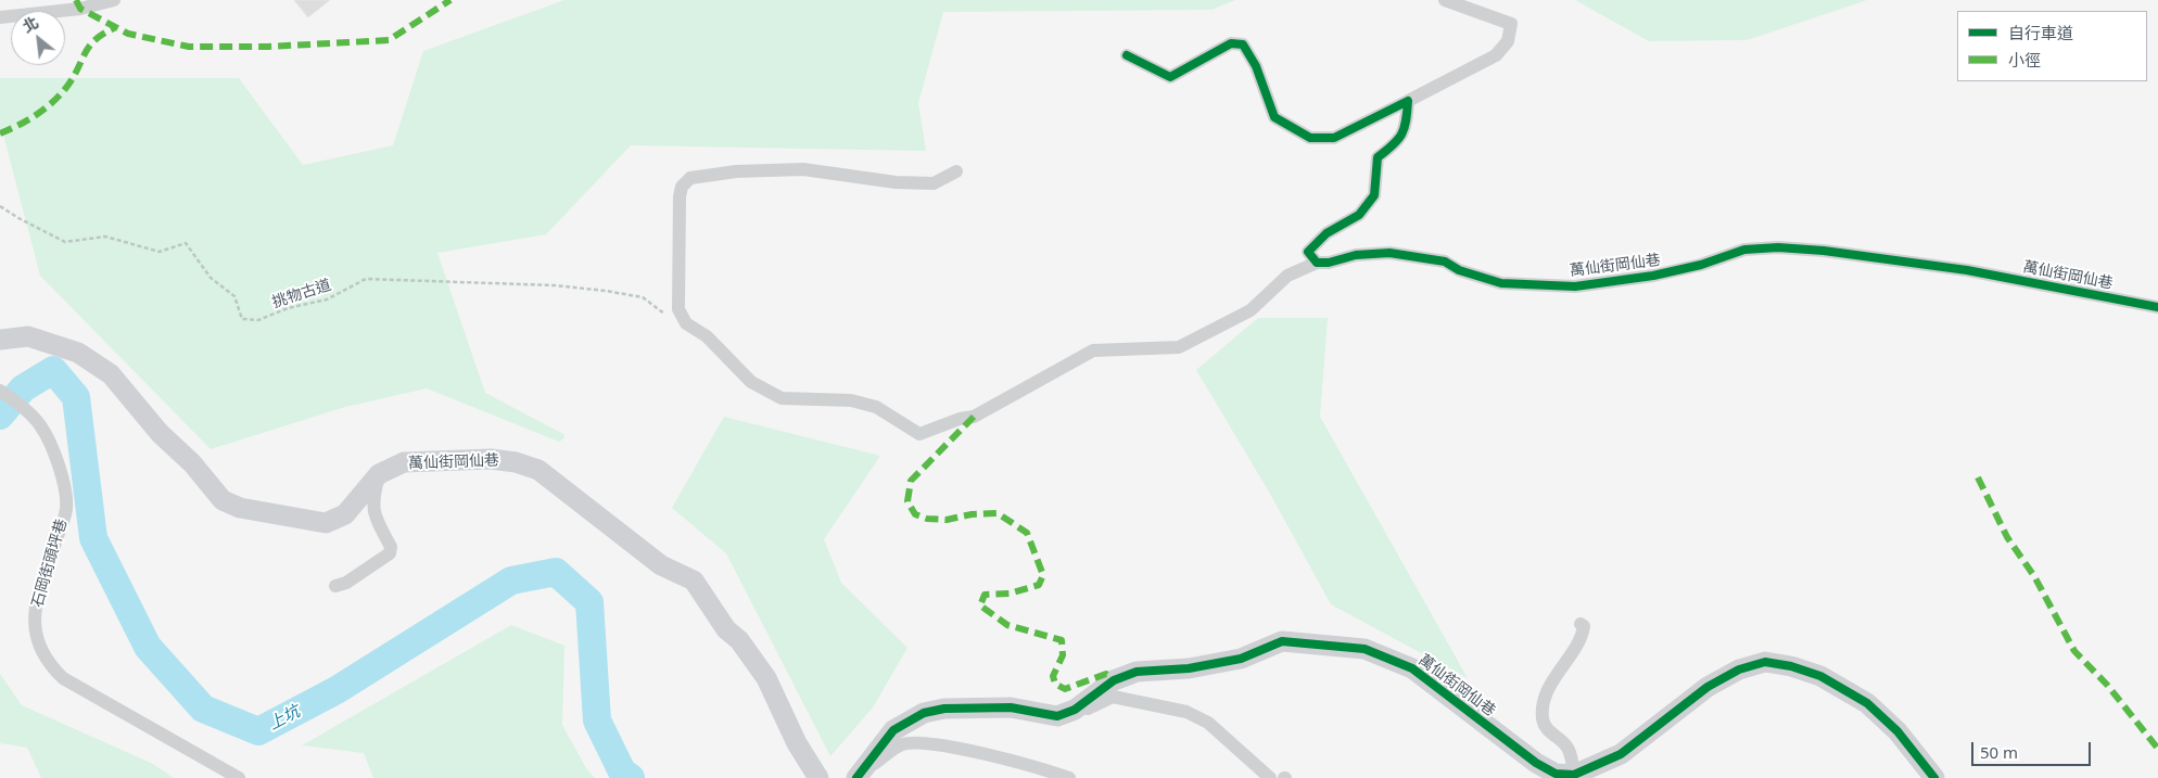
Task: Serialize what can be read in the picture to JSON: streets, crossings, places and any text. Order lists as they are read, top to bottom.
{
  "streets": {
    "street": ["萬仙街岡仙巷", "石岡街頭坪巷"],
    "path": ["挑物古道"]
  },
  "crossings": [
    ["萬仙街岡仙巷", "挑物古道"]
  ],
  "water": ["上坑"],
  "legend": ["自行車道", "小徑"],
  "scale_bar": "50 m",
  "north": "top left"
}
